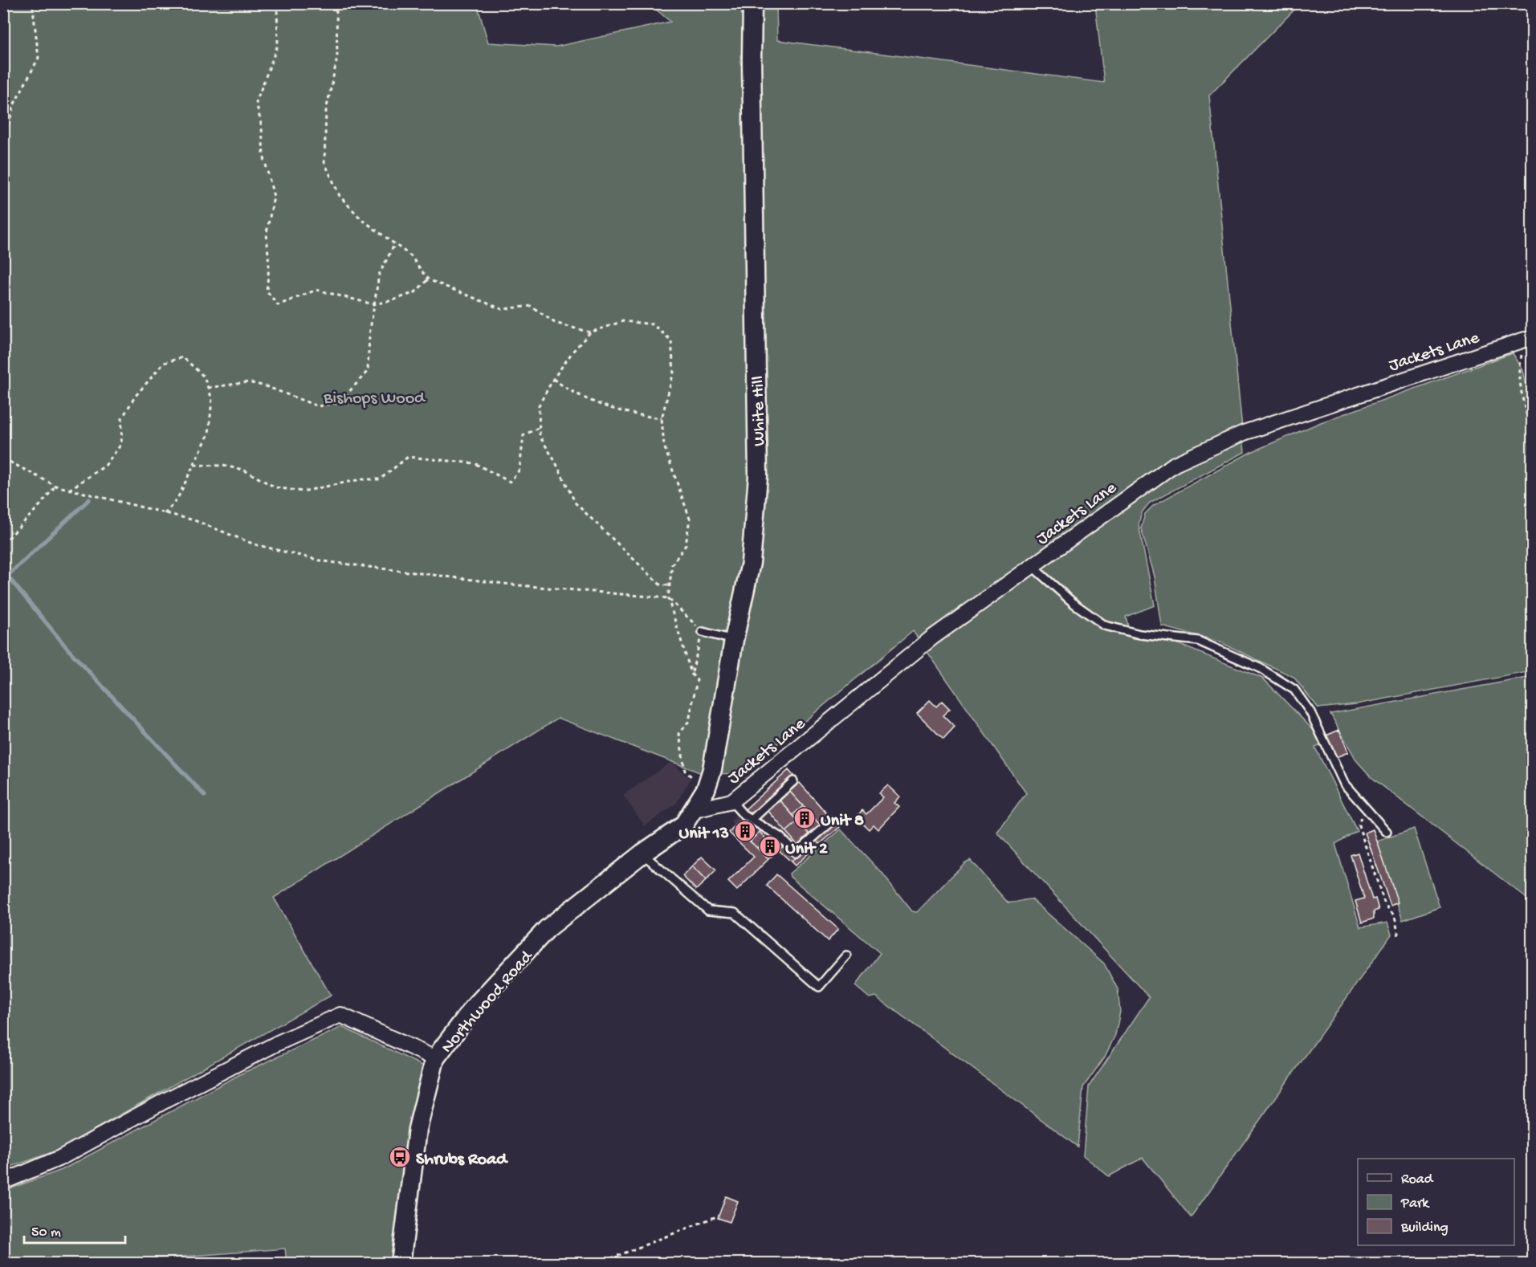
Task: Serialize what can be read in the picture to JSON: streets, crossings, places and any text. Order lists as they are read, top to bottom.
{
  "streets": {
    "street": ["Jackets Lane", "White Hill", "Northwood Road"]
  },
  "crossings": [
    ["Jackets Lane", "White Hill"],
    ["Jackets Lane", "Northwood Road"],
    ["White Hill", "Northwood Road"]
  ],
  "parks": ["Bishops Wood"],
  "places": {
    "building": ["Unit 8", "Unit 13", "Unit 2"],
    "bus stop": ["Shrubs Road"]
  },
  "legend": ["Road", "Park", "Building"],
  "scale_bar": "50 m"
}
